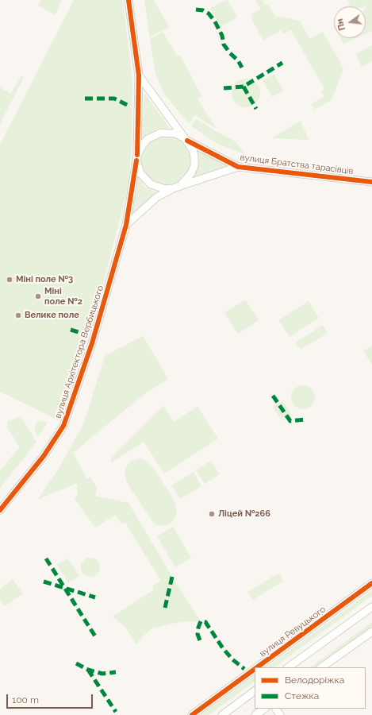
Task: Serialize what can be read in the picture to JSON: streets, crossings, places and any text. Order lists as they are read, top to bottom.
{
  "streets": {
    "street": ["вулиця Братства тарасівців", "вулиця Архітектора Вербицького", "вулиця Ревуцького"]
  },
  "crossings": [
    ["вулиця Братства тарасівців", "вулиця Архітектора Вербицького"]
  ],
  "places": [
    "Міні поле №3",
    "Міні поле №2",
    "Велике поле",
    "Ліцей №266"
  ],
  "legend": ["Велодоріжка", "Стежка"],
  "scale_bar": "100 m",
  "north": "left"
}
